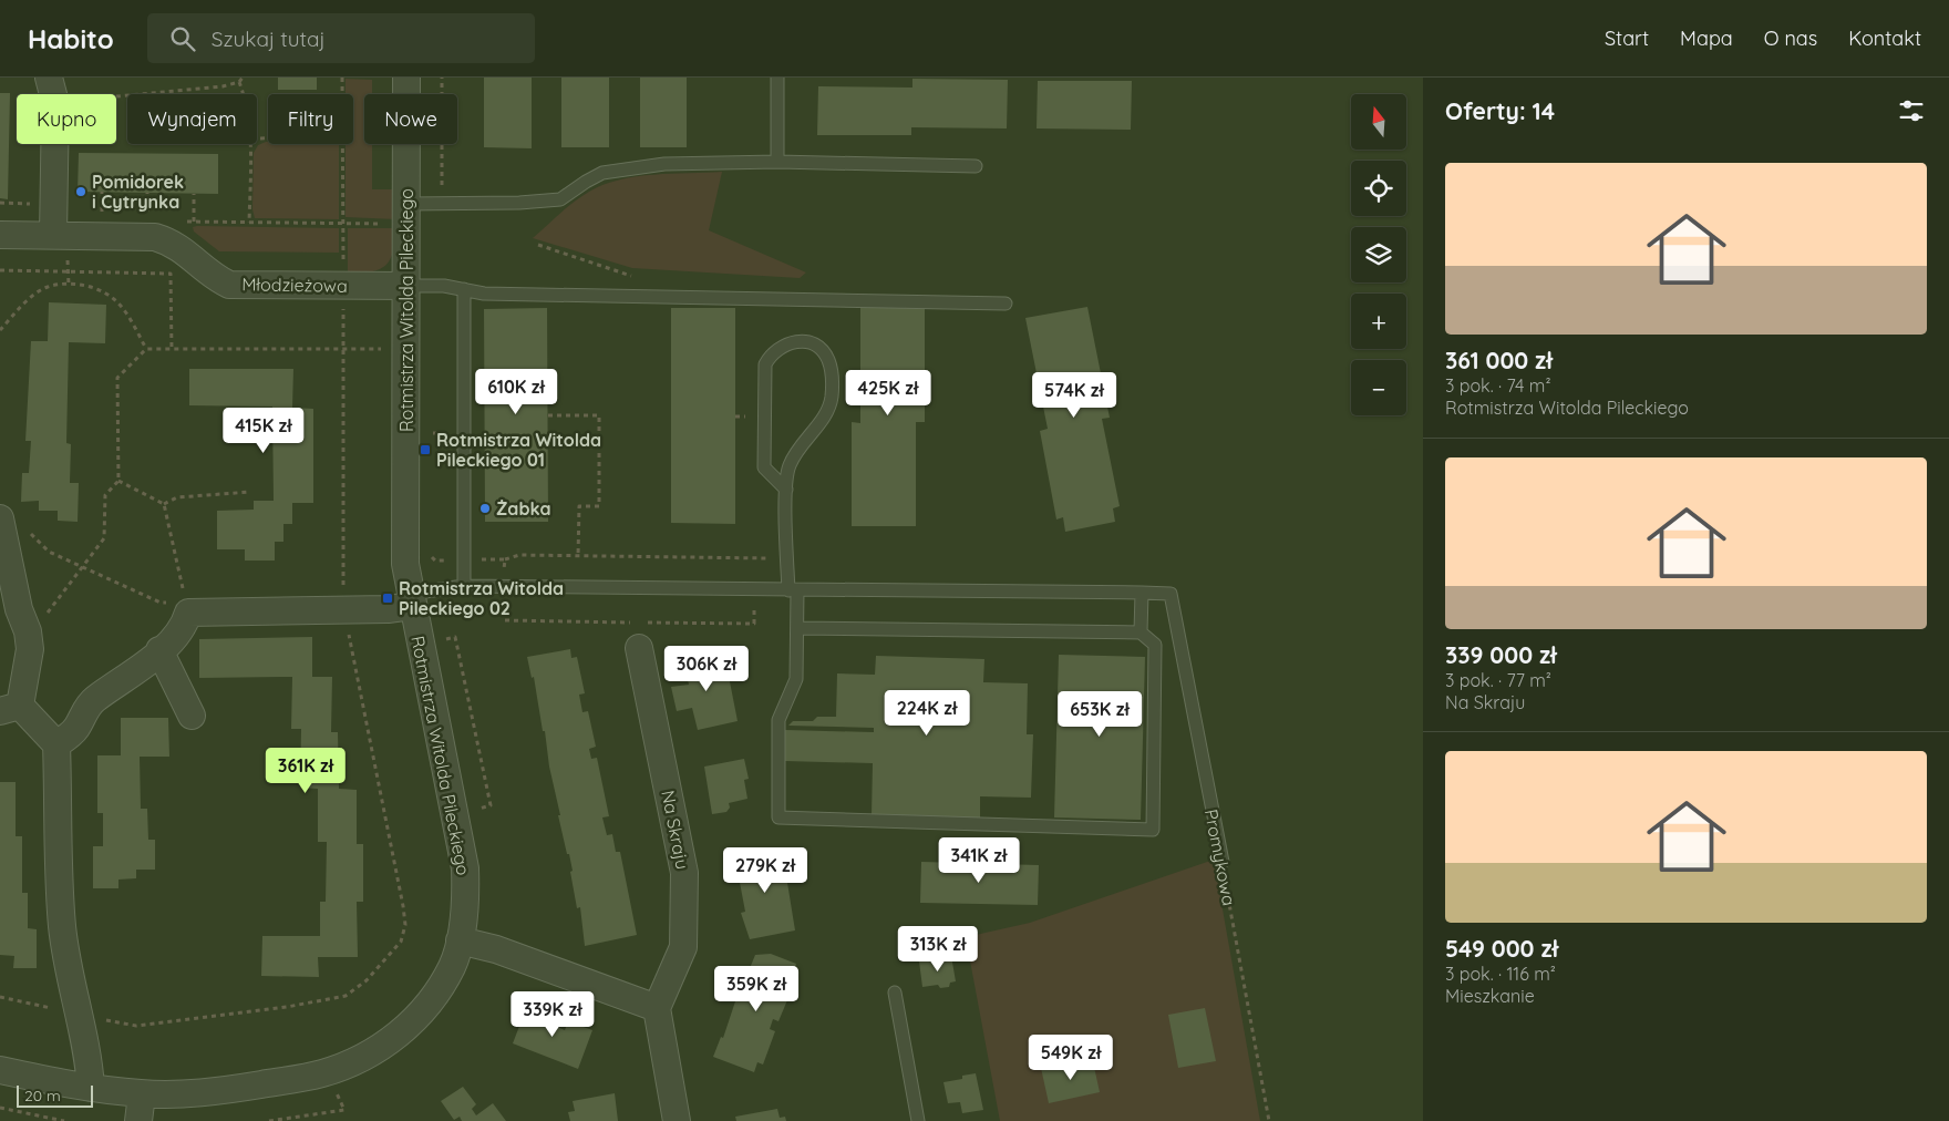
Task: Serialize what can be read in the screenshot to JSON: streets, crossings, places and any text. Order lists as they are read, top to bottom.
{
  "streets": {
    "street": ["Młodzieżowa", "Rotmistrza Witolda Pileckiego", "Na Skraju"],
    "lane": ["Promykowa"]
  },
  "crossings": [
    ["Młodzieżowa", "Rotmistrza Witolda Pileckiego"]
  ],
  "places": {
    "other": ["Pomidorek i Cytrynka", "Żabka"],
    "transit": ["Rotmistrza Witolda Pileckiego 01", "Rotmistrza Witolda Pileckiego 02"]
  },
  "scale_bar": "20 m",
  "north": "top",
  "page": {
    "header": "Habito",
    "search": "Szukaj tutaj",
    "nav": [
      "Start",
      "Mapa",
      "O nas",
      "Kontakt"
    ],
    "heading": "Oferty: 14",
    "map_buttons": ["+", "−"],
    "chip": [
      "Kupno",
      "Wynajem",
      "Filtry",
      "Nowe"
    ],
    "list": [
      {
        "name": "361 000 zł",
        "note": "3 pok. · 74 m² · Rotmistrza Witolda Pileckiego"
      },
      {
        "name": "339 000 zł",
        "note": "3 pok. · 77 m² · Na Skraju"
      },
      {
        "name": "549 000 zł",
        "note": "3 pok. · 116 m² · Mieszkanie"
      }
    ],
    "price": [
      "610K zł",
      "425K zł",
      "574K zł",
      "415K zł",
      "306K zł",
      "224K zł",
      "653K zł",
      "361K zł",
      "341K zł",
      "279K zł",
      "313K zł",
      "359K zł",
      "339K zł",
      "549K zł"
    ],
    "scale": "20 m"
  }
}
